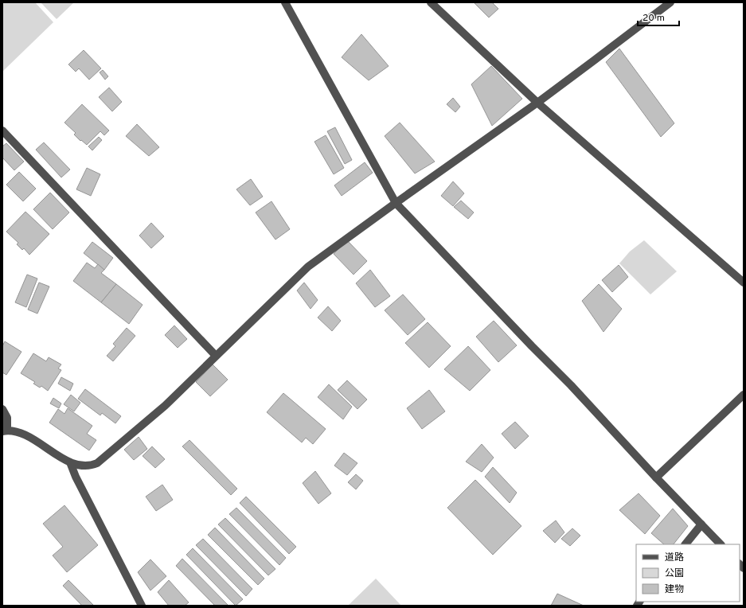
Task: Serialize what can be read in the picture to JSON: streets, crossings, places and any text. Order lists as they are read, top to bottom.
{
  "legend": ["道路", "公園", "建物"],
  "scale_bar": "20 m"
}
